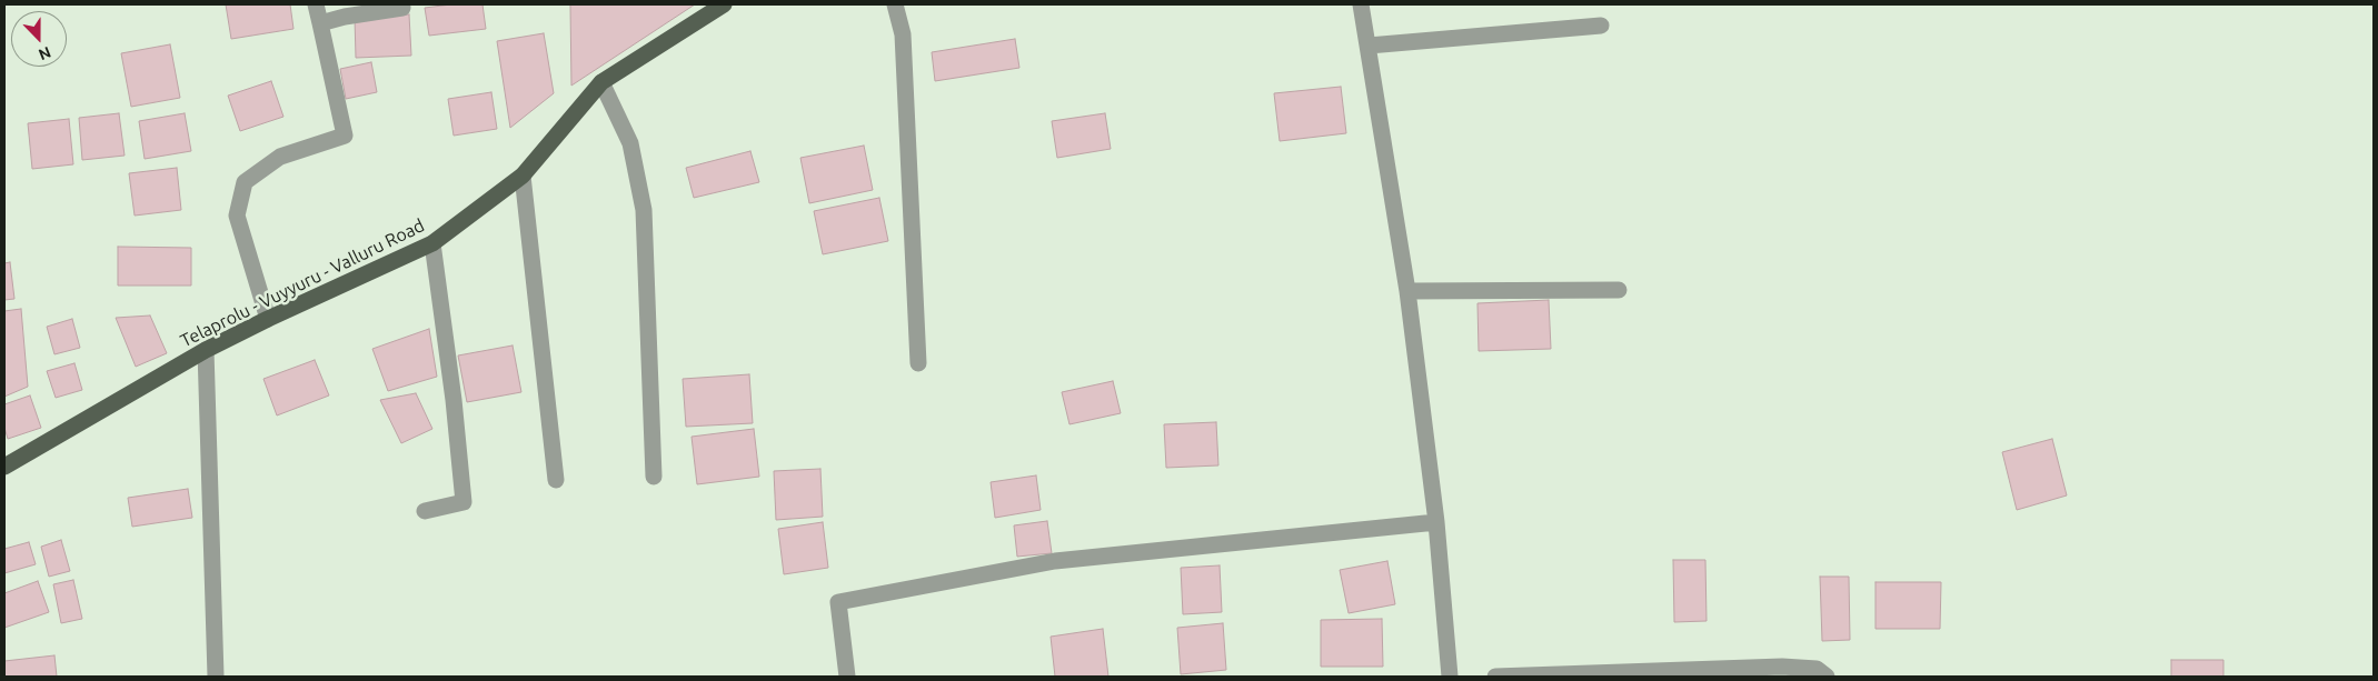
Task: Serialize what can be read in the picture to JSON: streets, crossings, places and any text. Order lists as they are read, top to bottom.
{
  "streets": {
    "main road": ["Telaprolu - Vuyyuru - Valluru Road"]
  },
  "north": "bottom"
}
